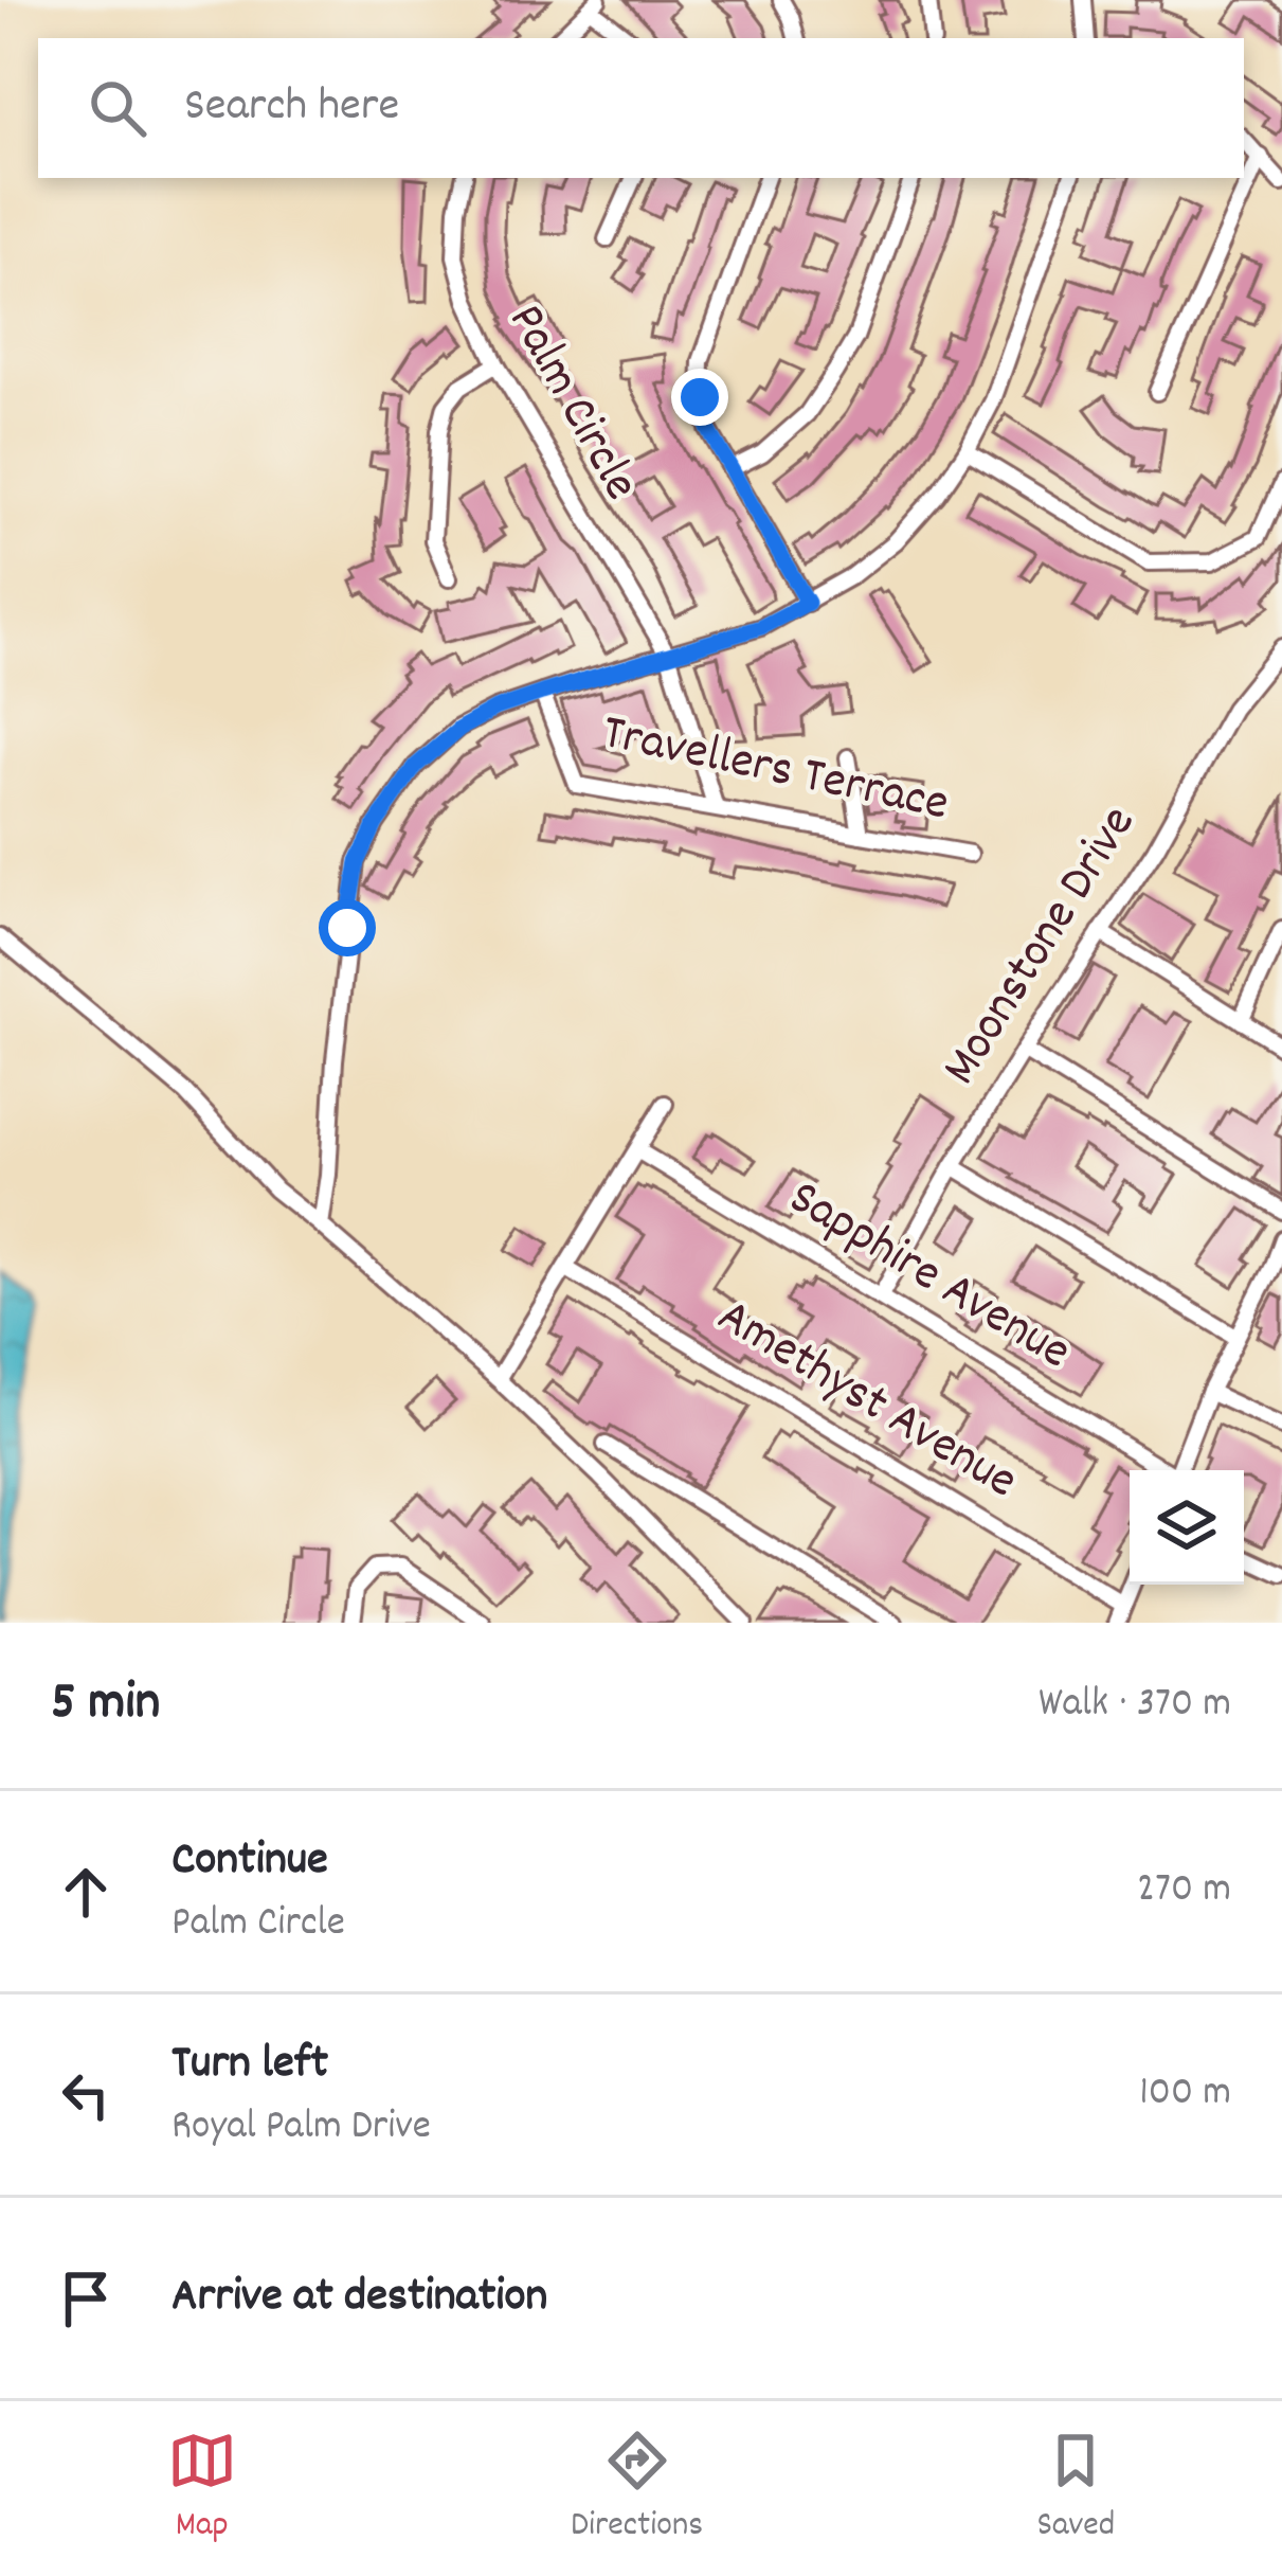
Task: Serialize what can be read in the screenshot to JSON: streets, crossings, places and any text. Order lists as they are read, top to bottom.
{
  "streets": {
    "street": [
      "Palm Circle",
      "Travellers Terrace",
      "Moonstone Drive",
      "Sapphire Avenue",
      "Amethyst Avenue"
    ]
  },
  "crossings": [
    ["Palm Circle", "Travellers Terrace"],
    ["Moonstone Drive", "Sapphire Avenue"]
  ],
  "page": {
    "search": "Search here",
    "heading": ["5 min", "Walk · 370 m"],
    "list": [
      ["Continue", "Palm Circle", "270 m"],
      ["Turn left", "Royal Palm Drive", "100 m"],
      "Arrive at destination"
    ],
    "nav": ["Map", "Directions", "Saved"]
  }
}
